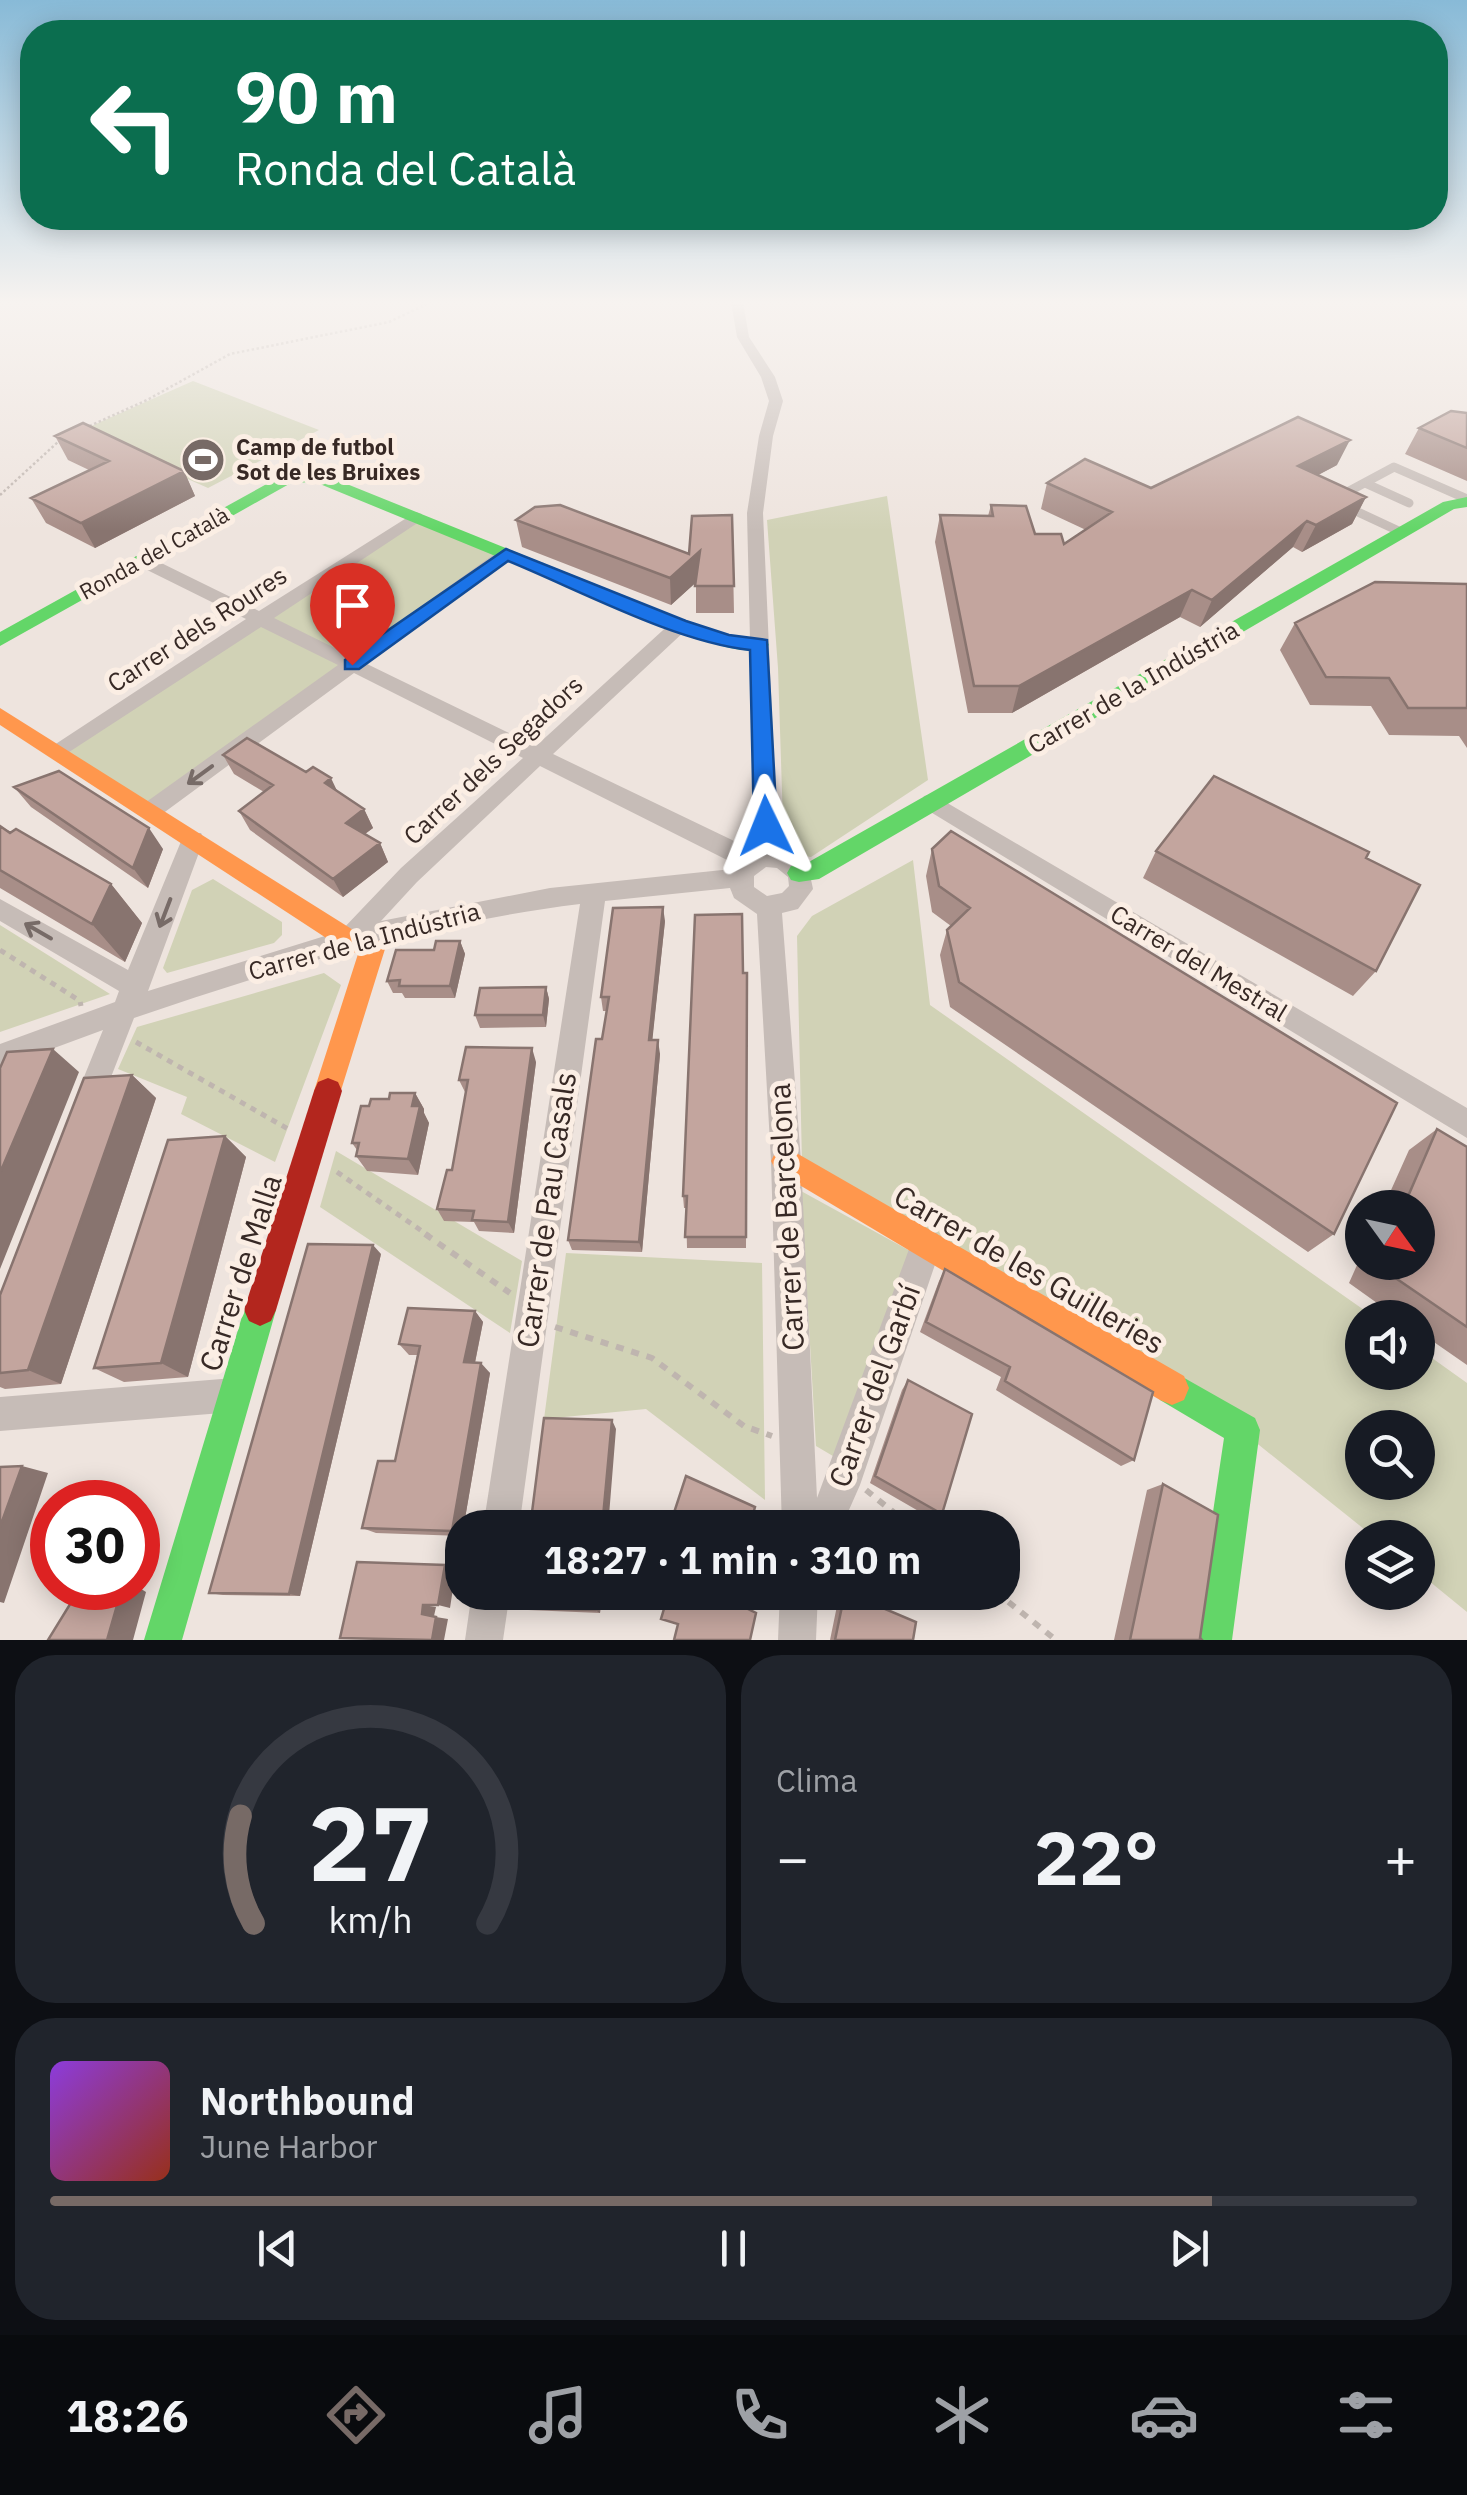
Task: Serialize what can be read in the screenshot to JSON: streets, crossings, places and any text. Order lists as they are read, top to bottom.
{
  "streets": {
    "street": [
      "Ronda del Català",
      "Carrer dels Roures",
      "Carrer de la Indústria",
      "Carrer dels Segadors",
      "Carrer del Mestral",
      "Carrer de Pau Casals",
      "Carrer de Barcelona",
      "Carrer de les Guilleries",
      "Carrer de Malla",
      "Carrer del Garbí"
    ]
  },
  "crossings": [
    ["Ronda del Català", "Carrer dels Roures"],
    ["Ronda del Català", "Carrer dels Segadors"],
    ["Carrer de la Indústria", "Carrer dels Segadors"],
    ["Carrer de la Indústria", "Carrer del Mestral"],
    ["Carrer de la Indústria", "Carrer de Pau Casals"],
    ["Carrer de la Indústria", "Carrer de Barcelona"],
    ["Carrer de la Indústria", "Carrer de Malla"],
    ["Carrer dels Segadors", "Carrer de Malla"],
    ["Carrer de Barcelona", "Carrer de les Guilleries"],
    ["Carrer de les Guilleries", "Carrer del Garbí"]
  ],
  "places": {
    "sports": ["Camp de futbol Sot de les Bruixes"]
  },
  "north": "bottom right",
  "page": {
    "turn": ["90 m", "Ronda del Català"],
    "limit": "30",
    "trip": "18:27 · 1 min · 310 m",
    "tile": "Clima",
    "heat": ["−", "22°", "+"],
    "song": ["Northbound", "June Harbor"],
    "tabs": "18:26",
    "gauge": ["27", "km/h"]
  }
}
